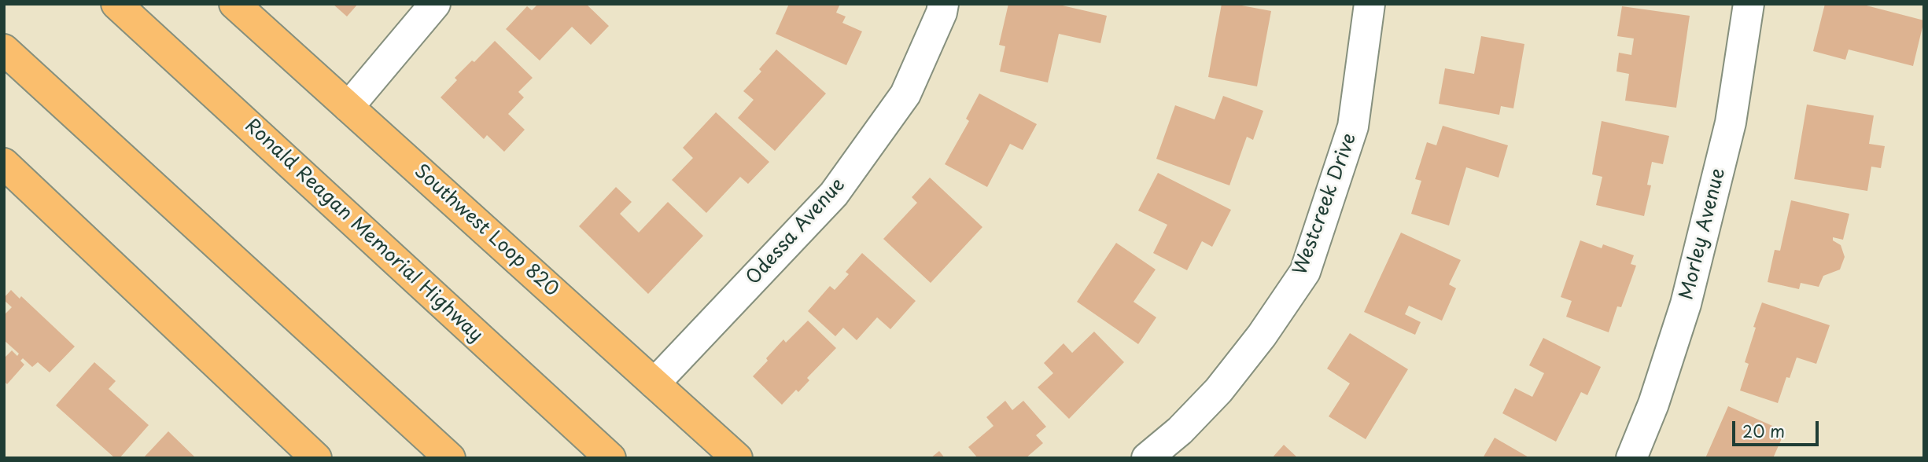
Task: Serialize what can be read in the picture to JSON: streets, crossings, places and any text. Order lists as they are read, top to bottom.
{
  "streets": {
    "main road": ["Ronald Reagan Memorial Highway", "Southwest Loop 820"],
    "street": ["Westcreek Drive", "Odessa Avenue", "Morley Avenue"]
  },
  "crossings": [
    ["Southwest Loop 820", "Odessa Avenue"]
  ],
  "scale_bar": "20 m"
}
